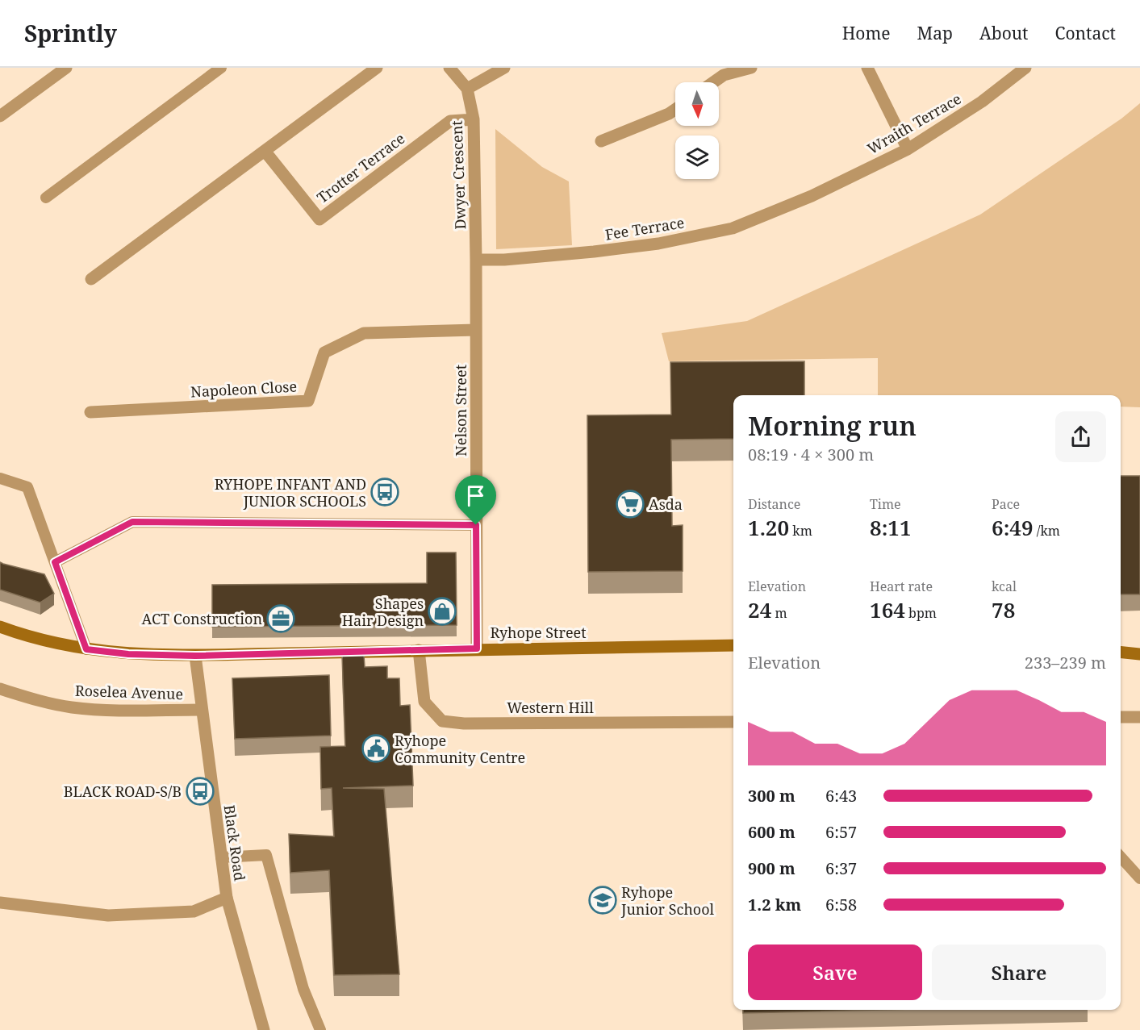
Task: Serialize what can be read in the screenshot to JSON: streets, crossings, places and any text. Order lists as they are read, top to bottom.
{
  "streets": {
    "main road": ["Ryhope Street"],
    "street": [
      "Wraith Terrace",
      "Trotter Terrace",
      "Dwyer Crescent",
      "Fee Terrace",
      "Napoleon Close",
      "Nelson Street",
      "Roselea Avenue",
      "Western Hill",
      "Black Road"
    ]
  },
  "crossings": [
    ["Wraith Terrace", "Fee Terrace"],
    ["Trotter Terrace", "Dwyer Crescent"],
    ["Dwyer Crescent", "Fee Terrace"],
    ["Dwyer Crescent", "Nelson Street"],
    ["Fee Terrace", "Nelson Street"],
    ["Napoleon Close", "Nelson Street"],
    ["Nelson Street", "Ryhope Street"],
    ["Ryhope Street", "Western Hill"],
    ["Ryhope Street", "Black Road"],
    ["Roselea Avenue", "Black Road"]
  ],
  "places": {
    "bus stop": ["RYHOPE INFANT AND JUNIOR SCHOOLS", "BLACK ROAD-S/B"],
    "supermarket": ["Asda"],
    "shop": ["Shapes Hair Design"],
    "office": ["ACT Construction"],
    "public building": ["Ryhope Community Centre"],
    "school or university": ["Ryhope Junior School"]
  },
  "north": "bottom",
  "page": {
    "header": "Sprintly",
    "nav": [
      "Home",
      "Map",
      "About",
      "Contact"
    ],
    "heading": ["Morning run", "08:19 · 4 × 300 m"],
    "stats": [
      ["Distance", "1.20 km"],
      ["Time", "8:11"],
      ["Pace", "6:49 /km"],
      ["Elevation", "24 m"],
      ["Heart rate", "164 bpm"],
      ["kcal", "78"]
    ],
    "chart": ["Elevation", "233–239 m"],
    "list": [
      {
        "name": "300 m",
        "note": "6:43"
      },
      {
        "name": "600 m",
        "note": "6:57"
      },
      {
        "name": "900 m",
        "note": "6:37"
      },
      {
        "name": "1.2 km",
        "note": "6:58"
      }
    ],
    "buttons": ["Save", "Share"]
  }
}
